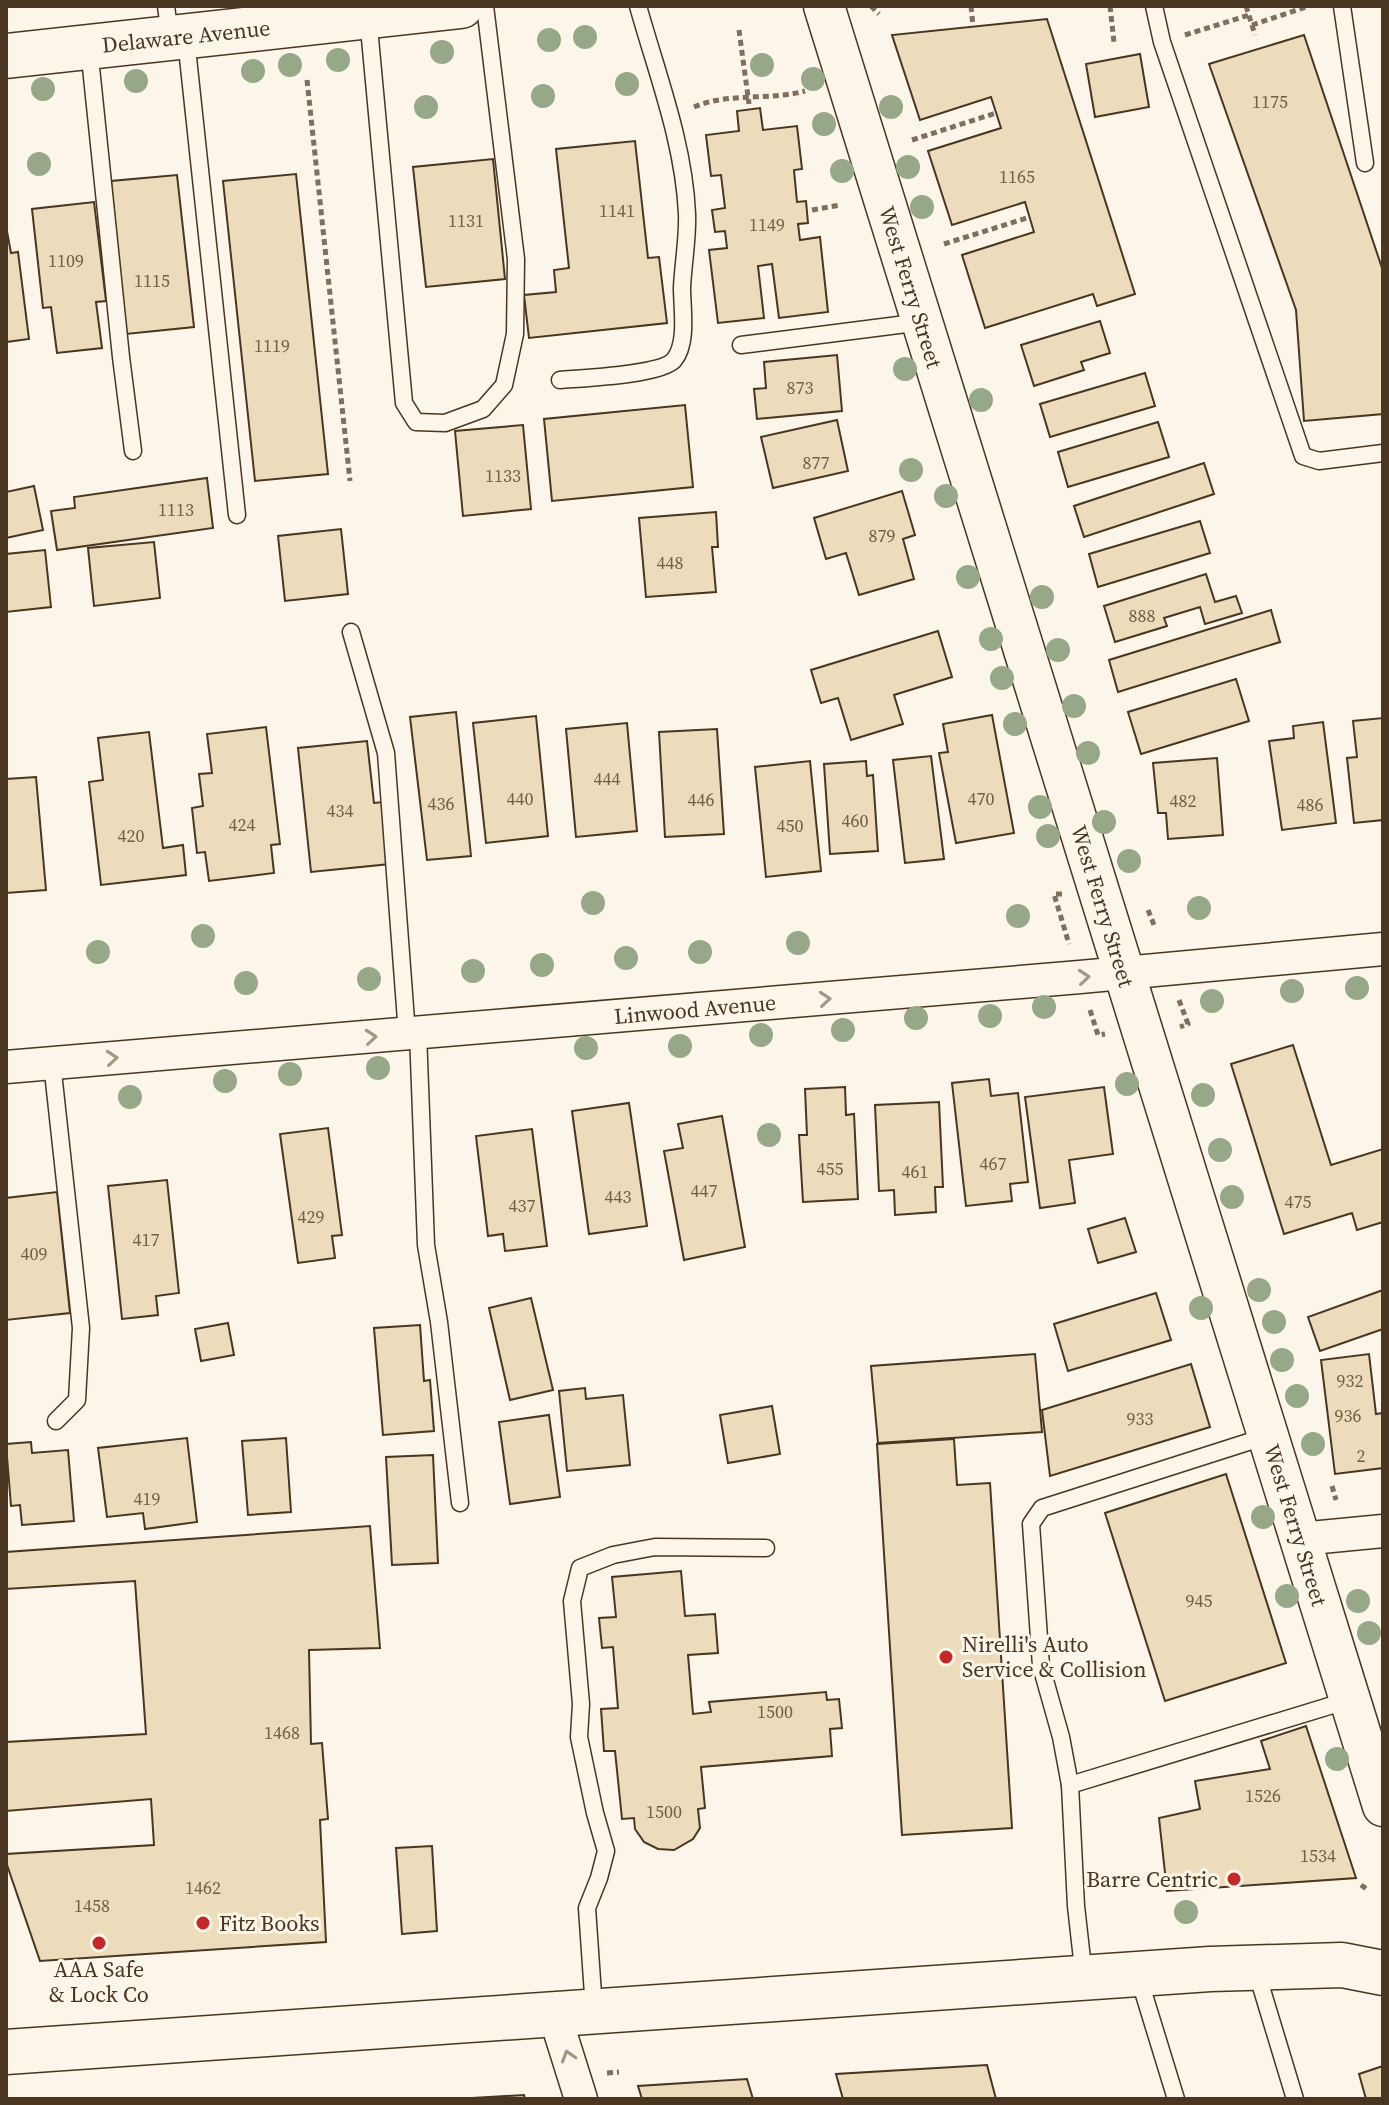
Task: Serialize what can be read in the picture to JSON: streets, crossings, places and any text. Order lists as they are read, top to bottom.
{
  "streets": {
    "main road": ["Delaware Avenue"],
    "street": ["West Ferry Street", "Linwood Avenue"]
  },
  "crossings": [
    ["West Ferry Street", "Linwood Avenue"]
  ],
  "one_way": ["Linwood Avenue"],
  "places": [
    "Nirelli's Auto Service & Collision",
    "Barre Centric",
    "Fitz Books",
    "AAA Safe & Lock Co"
  ],
  "house_numbers": [
    "1175",
    "1165",
    "1141",
    "1131",
    "1149",
    "1109",
    "1115",
    "1119",
    "873",
    "877",
    "1133",
    "1113",
    "879",
    "448",
    "888",
    "444",
    "440",
    "470",
    "446",
    "482",
    "436",
    "486",
    "434",
    "460",
    "424",
    "450",
    "420",
    "467",
    "455",
    "461",
    "447",
    "443",
    "475",
    "437",
    "429",
    "417",
    "409",
    "932",
    "936",
    "933",
    "2",
    "419",
    "945",
    "1500",
    "1468",
    "1526",
    "1500",
    "1534",
    "1462",
    "1458"
  ]
}
